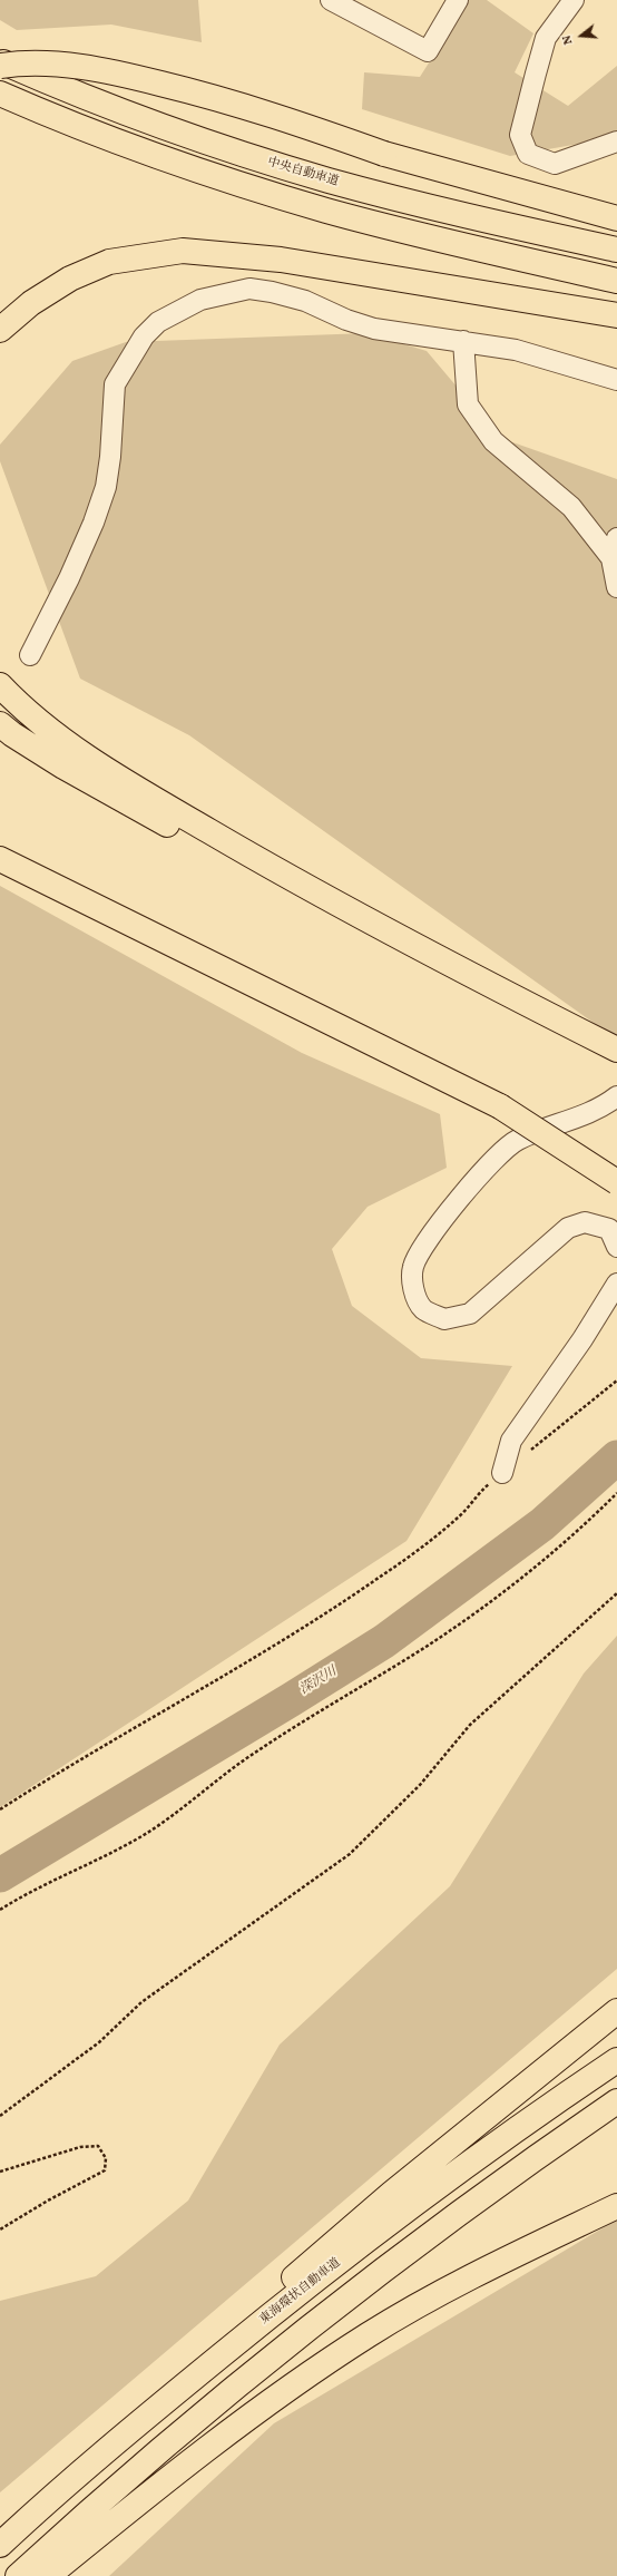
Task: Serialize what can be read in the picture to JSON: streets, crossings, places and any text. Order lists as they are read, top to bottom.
{
  "streets": {
    "highway": ["中央自動車道", "東海環状自動車道"]
  },
  "water": ["深沢川"],
  "north": "left"
}
